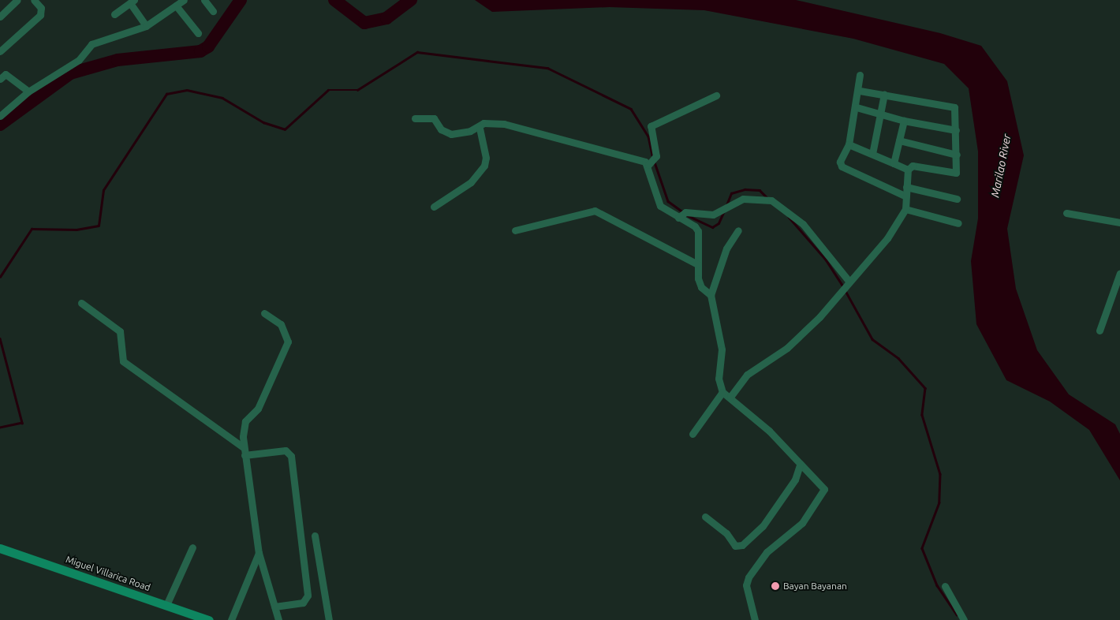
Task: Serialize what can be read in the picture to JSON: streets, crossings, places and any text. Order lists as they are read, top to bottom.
{
  "streets": {
    "main road": ["Miguel Villarica Road"]
  },
  "water": ["Marilao River"],
  "places": ["Bayan Bayanan"]
}
